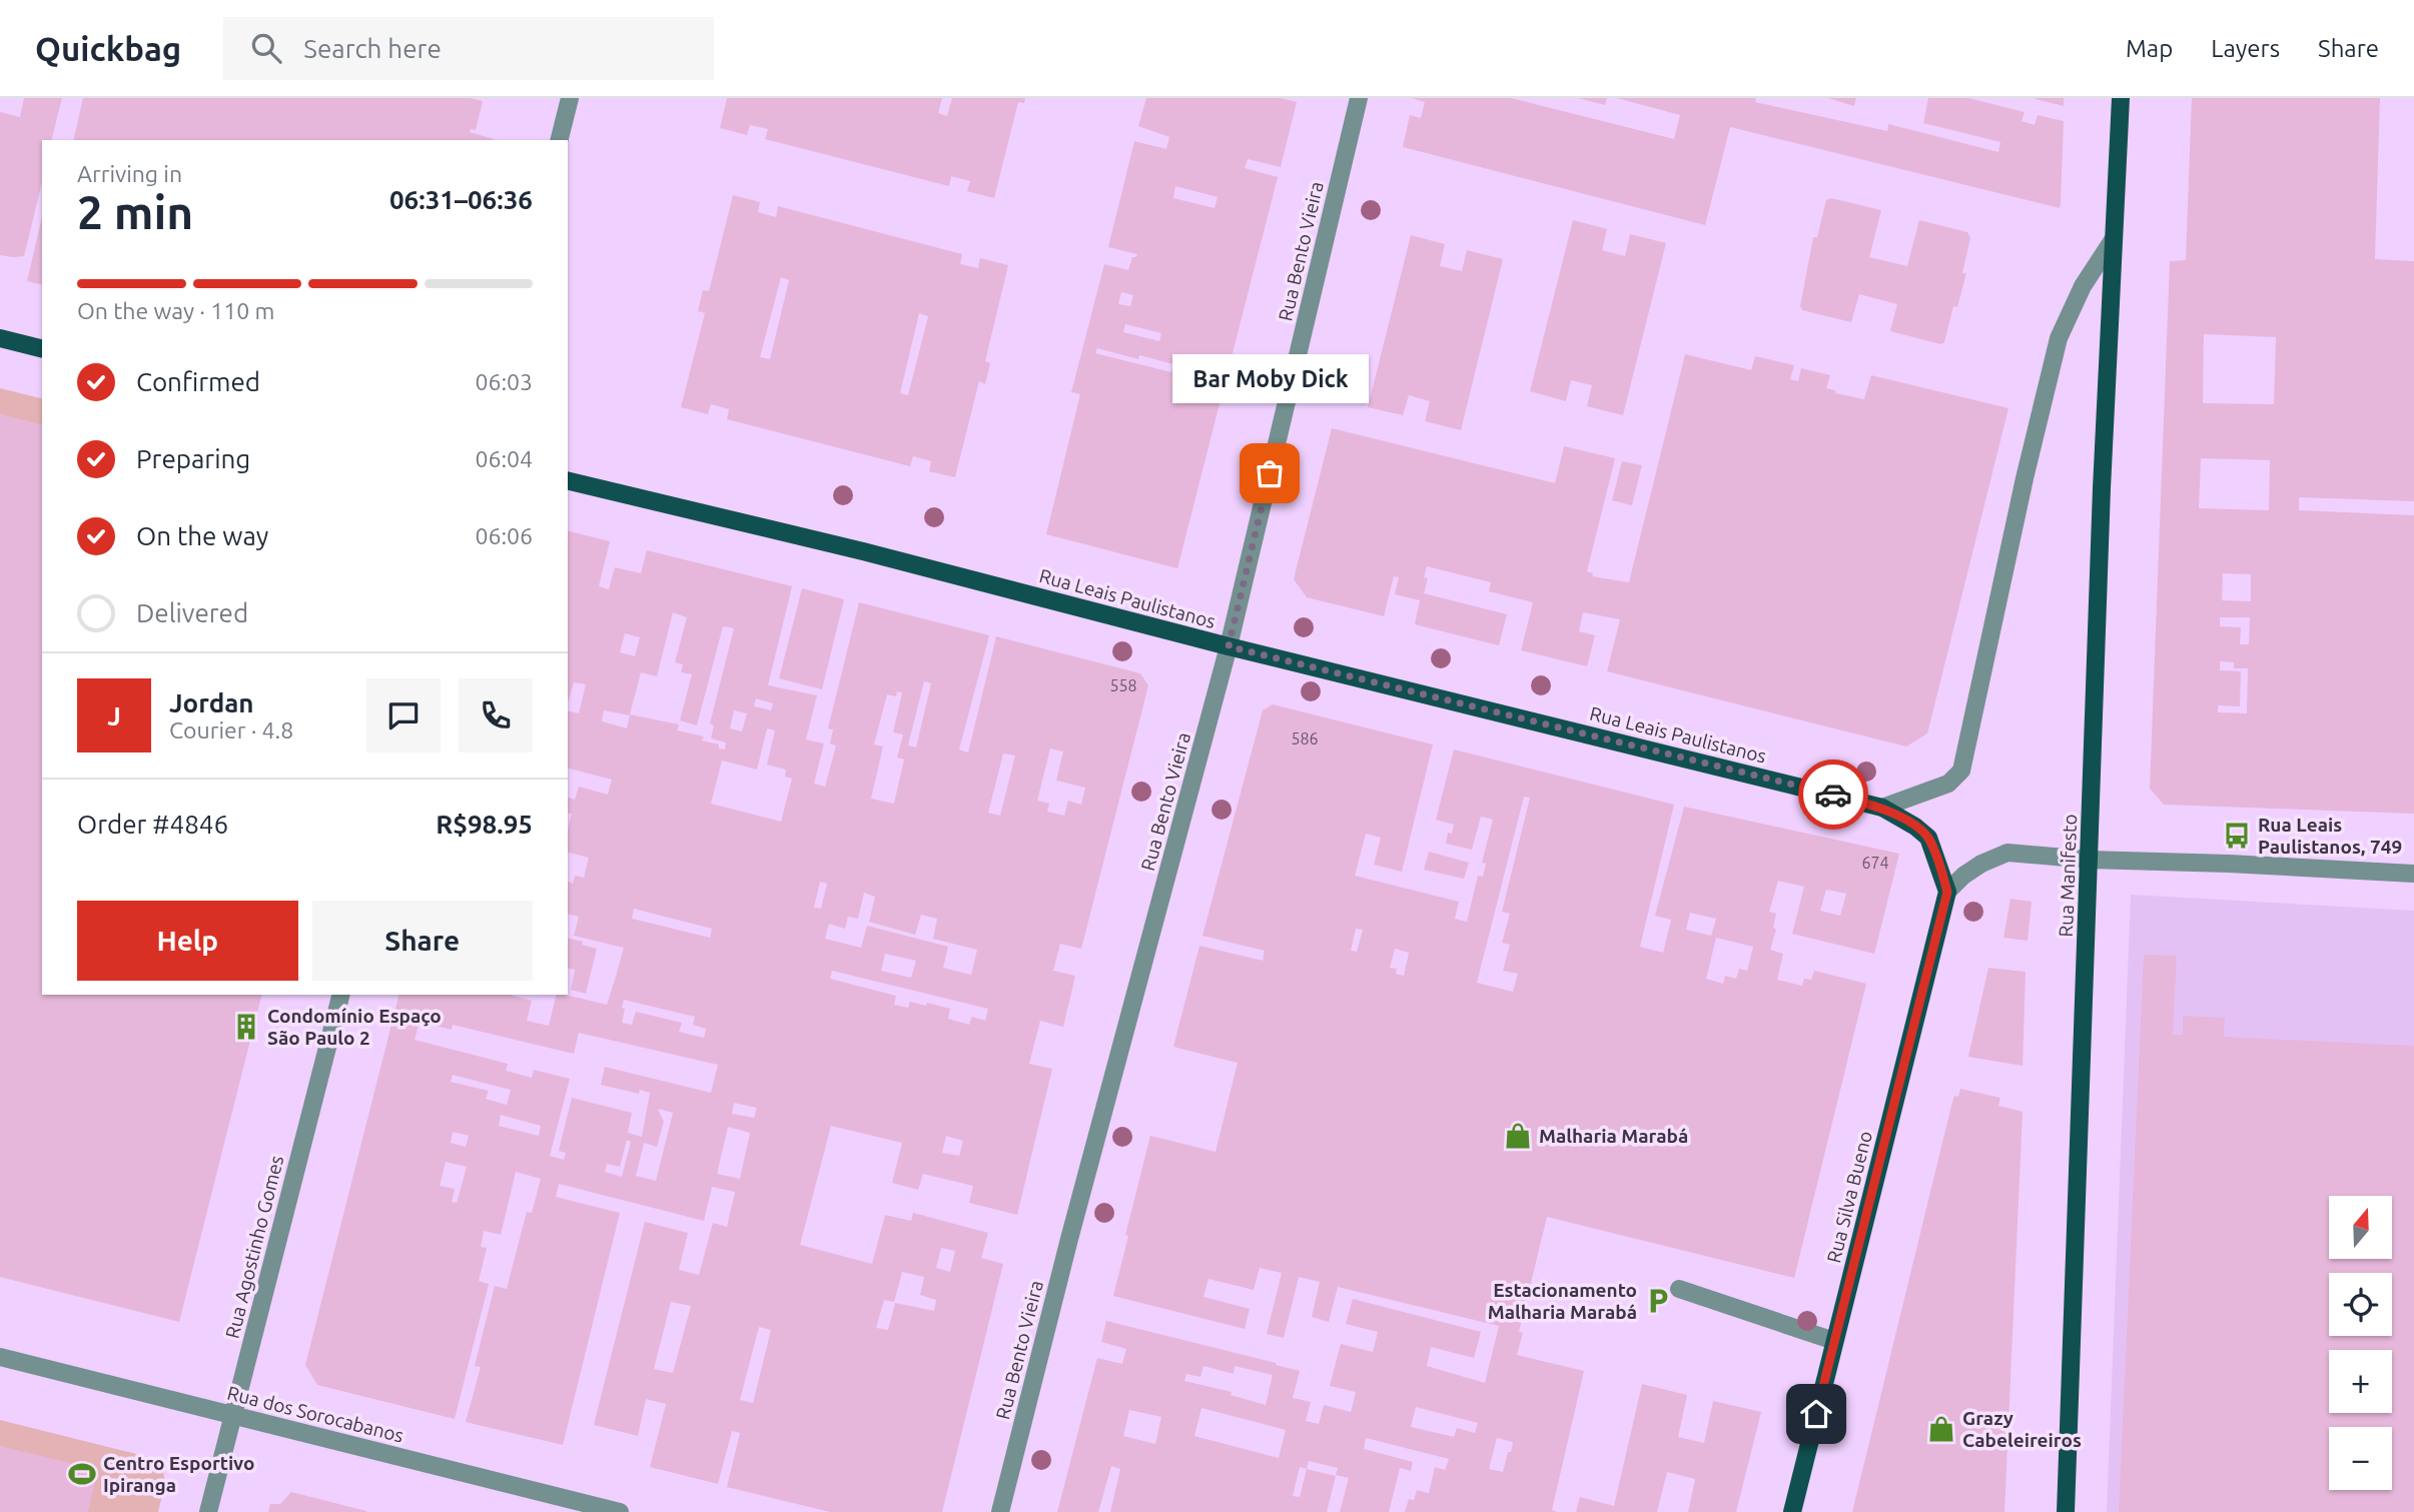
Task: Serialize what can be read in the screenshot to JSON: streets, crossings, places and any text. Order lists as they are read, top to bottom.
{
  "streets": {
    "main road": ["Rua Leais Paulistanos", "Rua Manifesto", "Rua Silva Bueno"],
    "street": ["Rua Bento Vieira", "Rua Agostinho Gomes", "Rua dos Sorocabanos"]
  },
  "crossings": [
    ["Rua Bento Vieira", "Rua Leais Paulistanos"],
    ["Rua Leais Paulistanos", "Rua Manifesto"],
    ["Rua Leais Paulistanos", "Rua Silva Bueno"],
    ["Rua Agostinho Gomes", "Rua dos Sorocabanos"]
  ],
  "places": {
    "other": ["Bar Moby Dick"],
    "bus stop": ["Rua Leais Paulistanos, 749"],
    "building": ["Condomínio Espaço São Paulo 2"],
    "shop": ["Malharia Marabá", "Grazy Cabeleireiros"],
    "parking": ["Estacionamento Malharia Marabá"],
    "sports": ["Centro Esportivo Ipiranga"]
  },
  "house_numbers": ["558", "586", "674"],
  "north": "top",
  "page": {
    "header": "Quickbag",
    "search": "Search here",
    "nav": ["Map", "Layers", "Share"],
    "heading": ["2 min", "Arriving in", "06:31–06:36"],
    "panel": [
      "Jordan",
      "Courier · 4.8",
      "Order #4846",
      "R$98.95"
    ],
    "bar": "On the way · 110 m",
    "list": [
      ["Confirmed", "06:03"],
      ["Preparing", "06:04"],
      ["On the way", "06:06"],
      "Delivered"
    ],
    "bubble": "Bar Moby Dick",
    "round": "J",
    "buttons": ["Help", "Share"],
    "map_buttons": ["+", "−"]
  }
}
